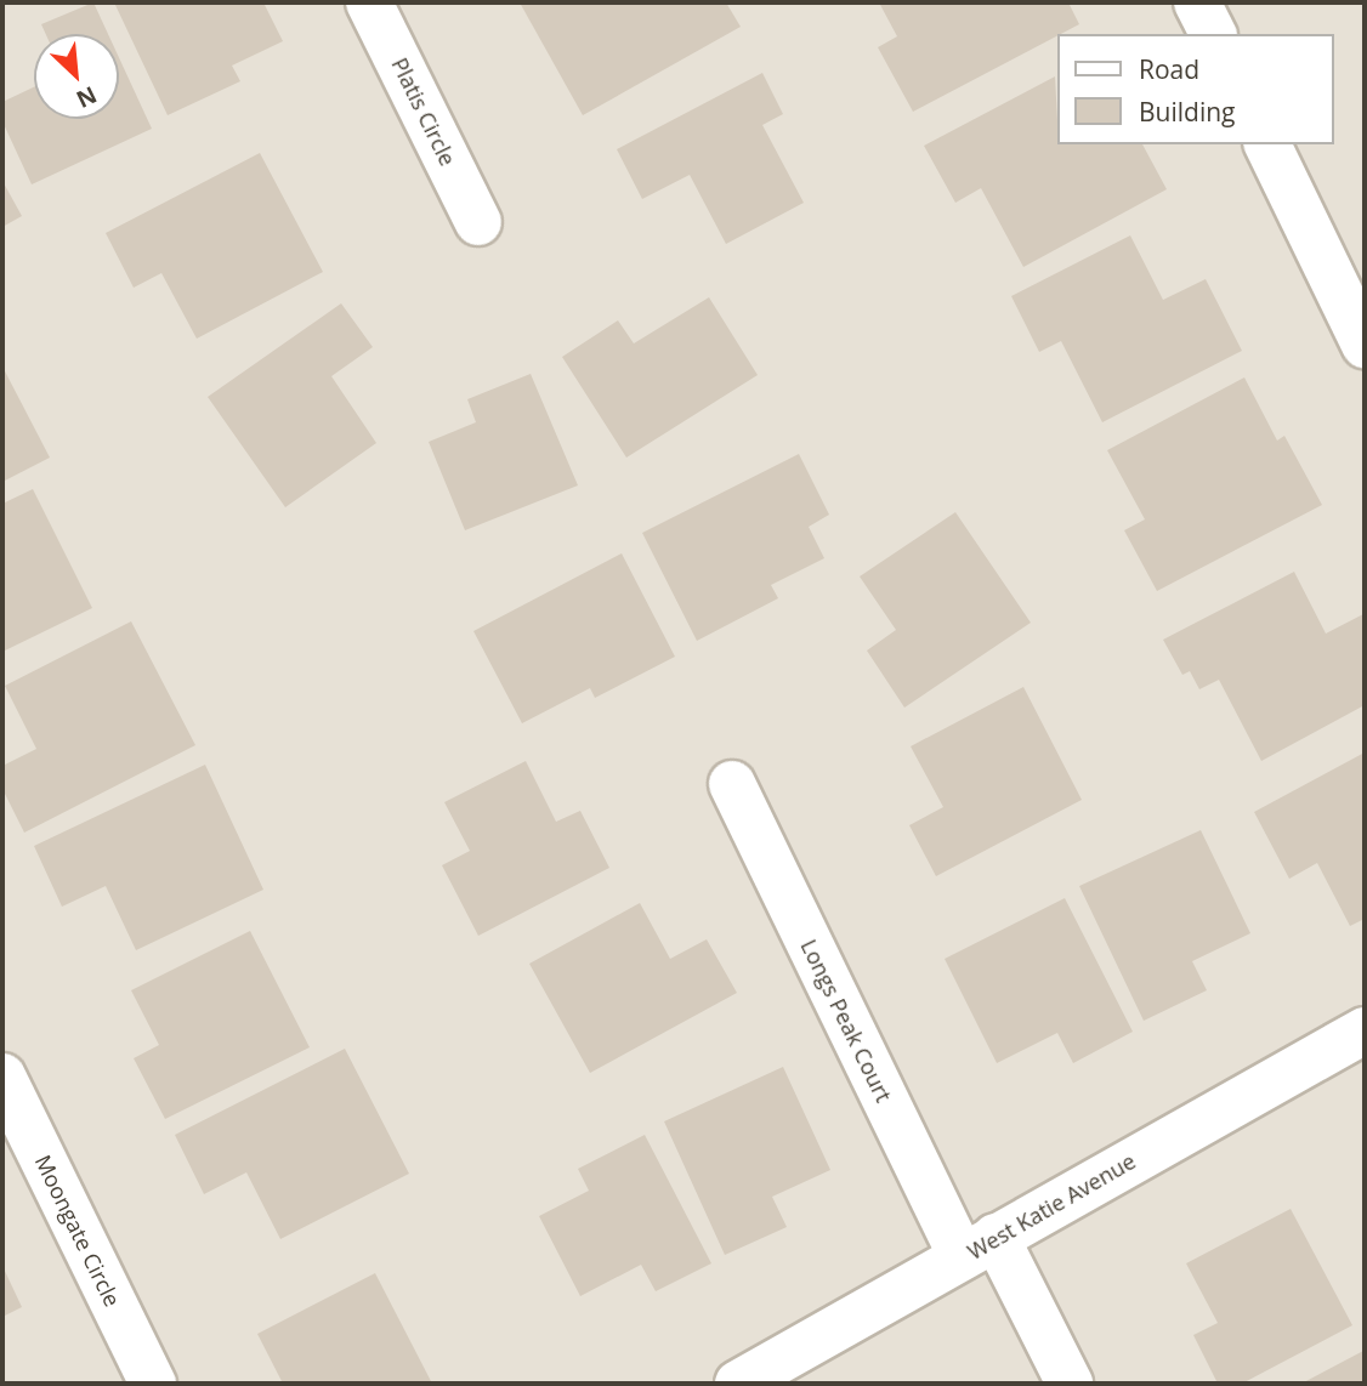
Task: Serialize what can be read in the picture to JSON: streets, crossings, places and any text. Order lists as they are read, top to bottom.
{
  "streets": {
    "street": [
      "Platis Circle",
      "Longs Peak Court",
      "West Katie Avenue",
      "Moongate Circle"
    ]
  },
  "crossings": [
    ["Longs Peak Court", "West Katie Avenue"]
  ],
  "legend": ["Road", "Building"],
  "north": "bottom right"
}
